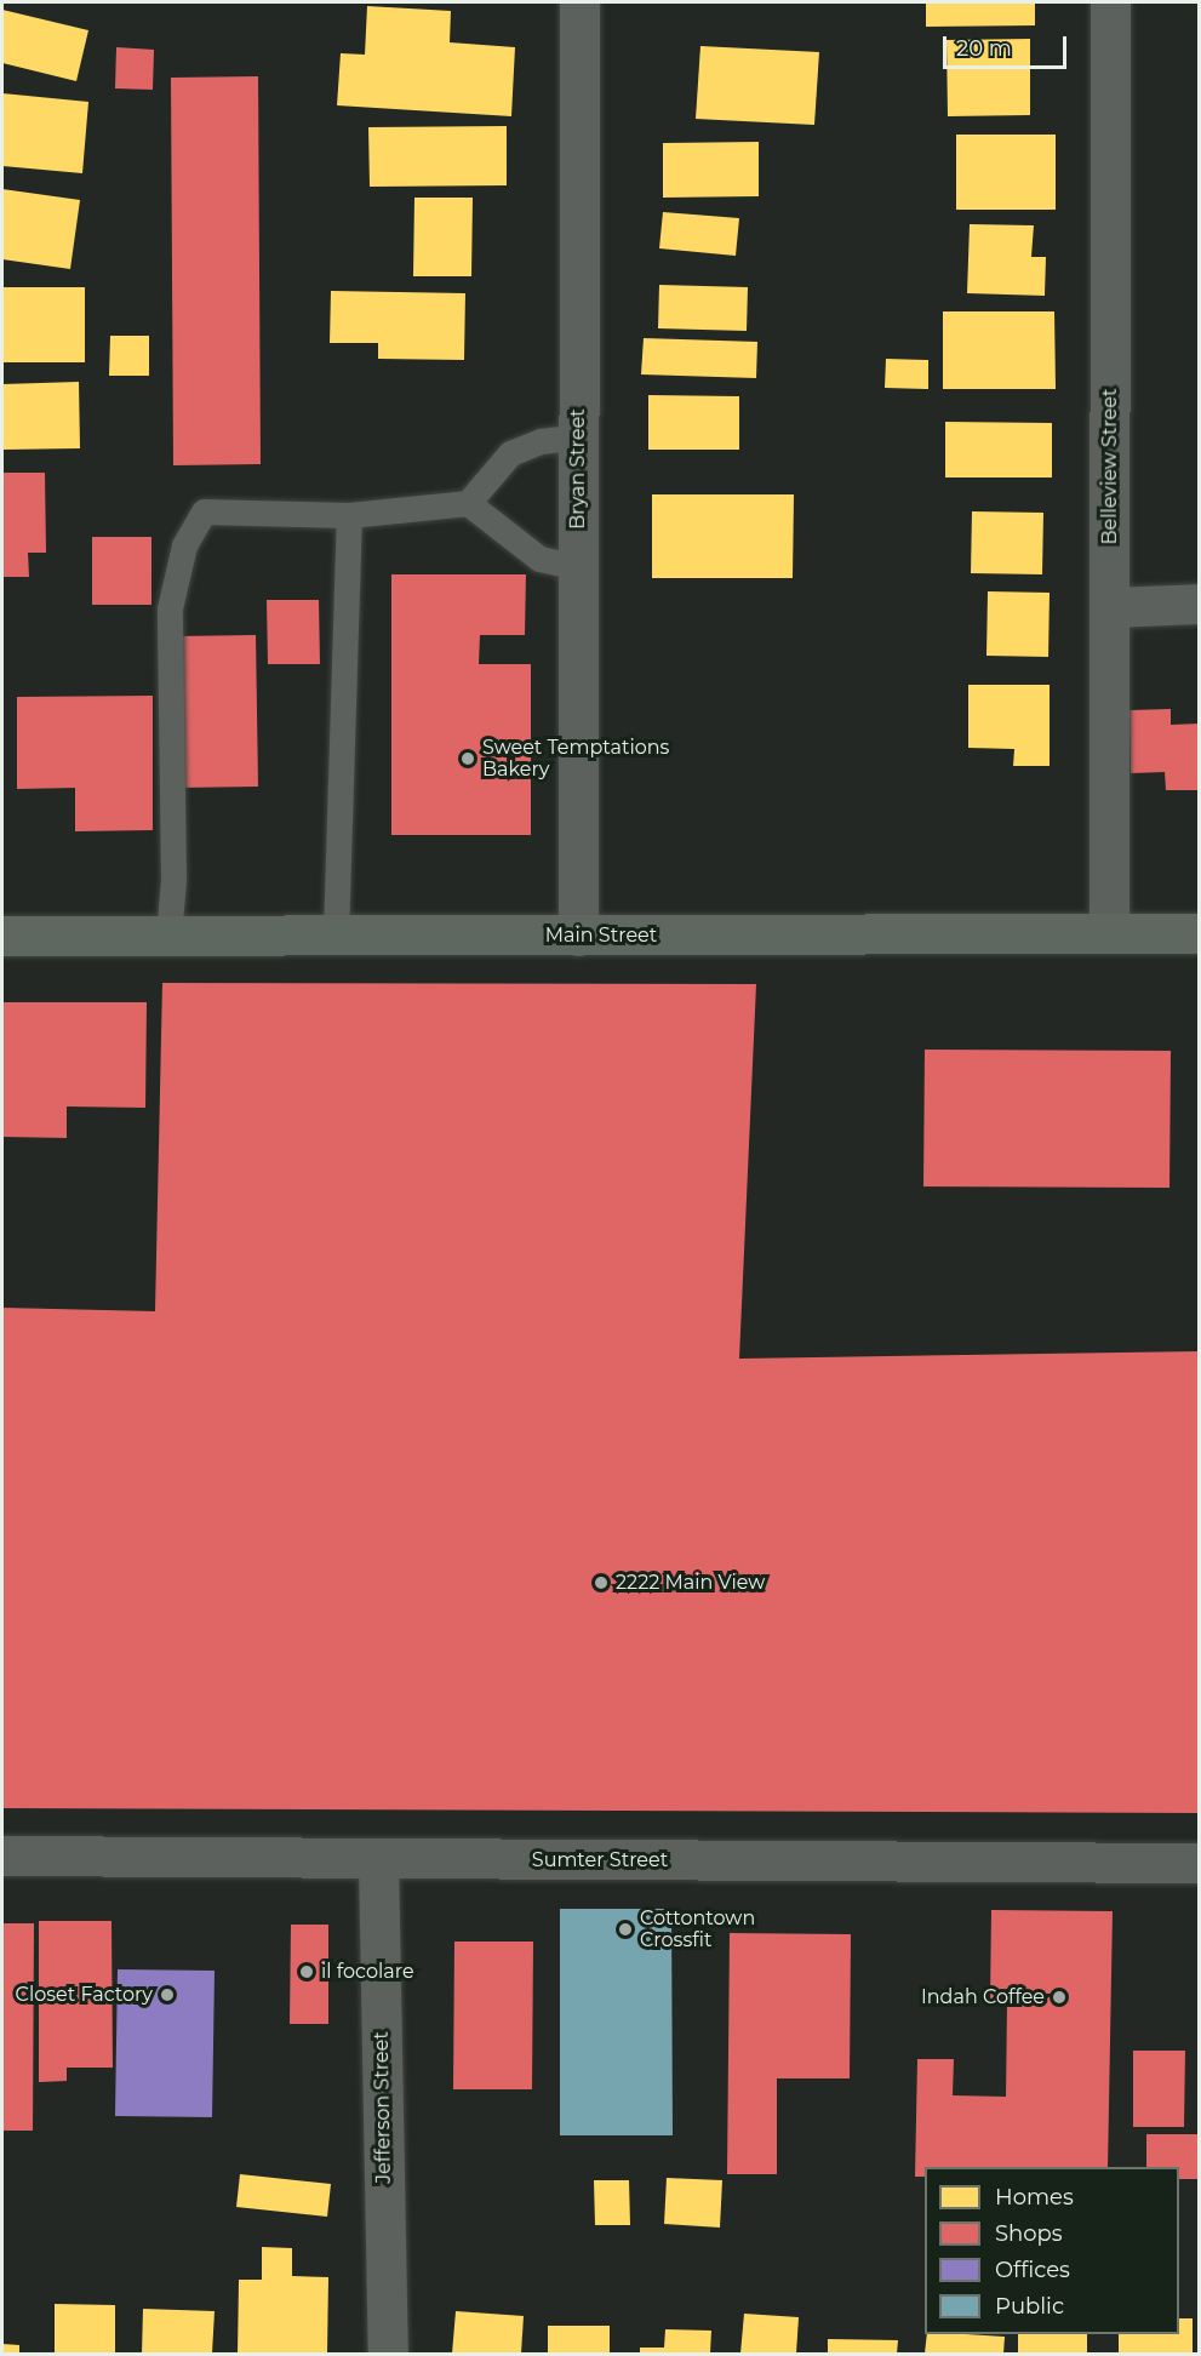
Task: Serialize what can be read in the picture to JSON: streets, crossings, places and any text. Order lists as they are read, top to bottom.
{
  "streets": {
    "main road": ["Main Street"],
    "street": [
      "Belleview Street",
      "Bryan Street",
      "Sumter Street",
      "Jefferson Street"
    ]
  },
  "crossings": [
    ["Belleview Street", "Main Street"],
    ["Bryan Street", "Main Street"],
    ["Sumter Street", "Jefferson Street"]
  ],
  "places": [
    "Sweet Temptations Bakery",
    "2222 Main View",
    "Cottontown Crossfit",
    "il focolare",
    "Closet Factory",
    "Indah Coffee"
  ],
  "legend": [
    "Homes",
    "Shops",
    "Offices",
    "Public"
  ],
  "scale_bar": "20 m"
}
